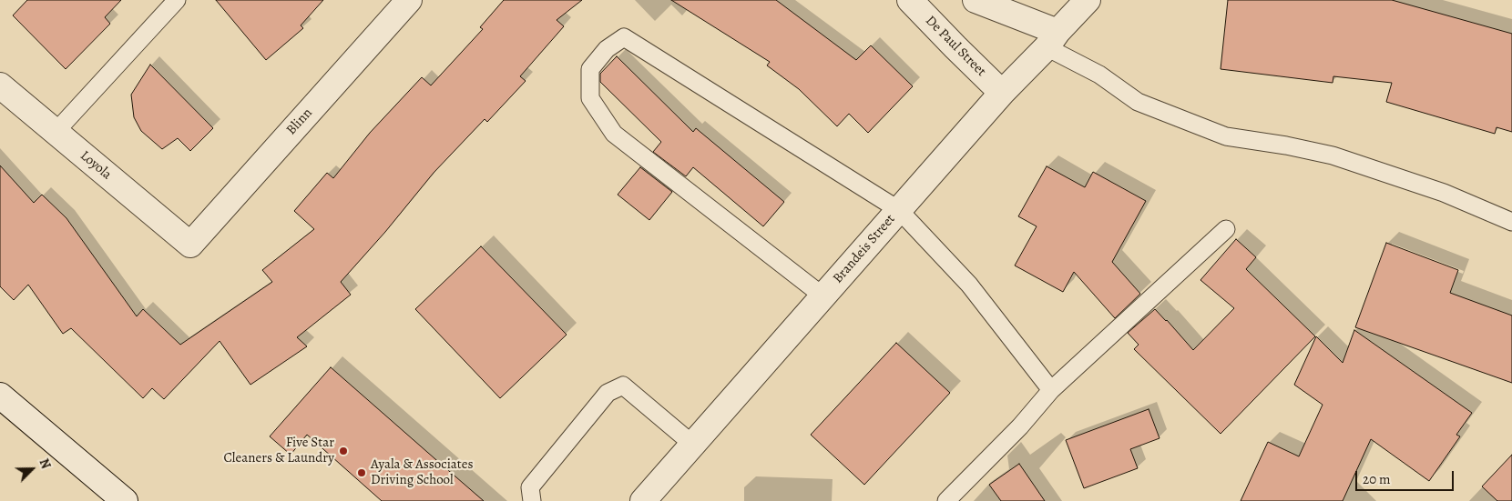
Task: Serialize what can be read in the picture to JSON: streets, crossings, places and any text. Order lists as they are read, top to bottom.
{
  "streets": {
    "street": [
      "De Paul Street",
      "Blinn",
      "Loyola",
      "Brandeis Street"
    ]
  },
  "crossings": [
    ["De Paul Street", "Brandeis Street"],
    ["Blinn", "Loyola"]
  ],
  "places": ["Five Star Cleaners & Laundry", "Ayala & Associates Driving School"],
  "scale_bar": "20 m",
  "north": "top right"
}
